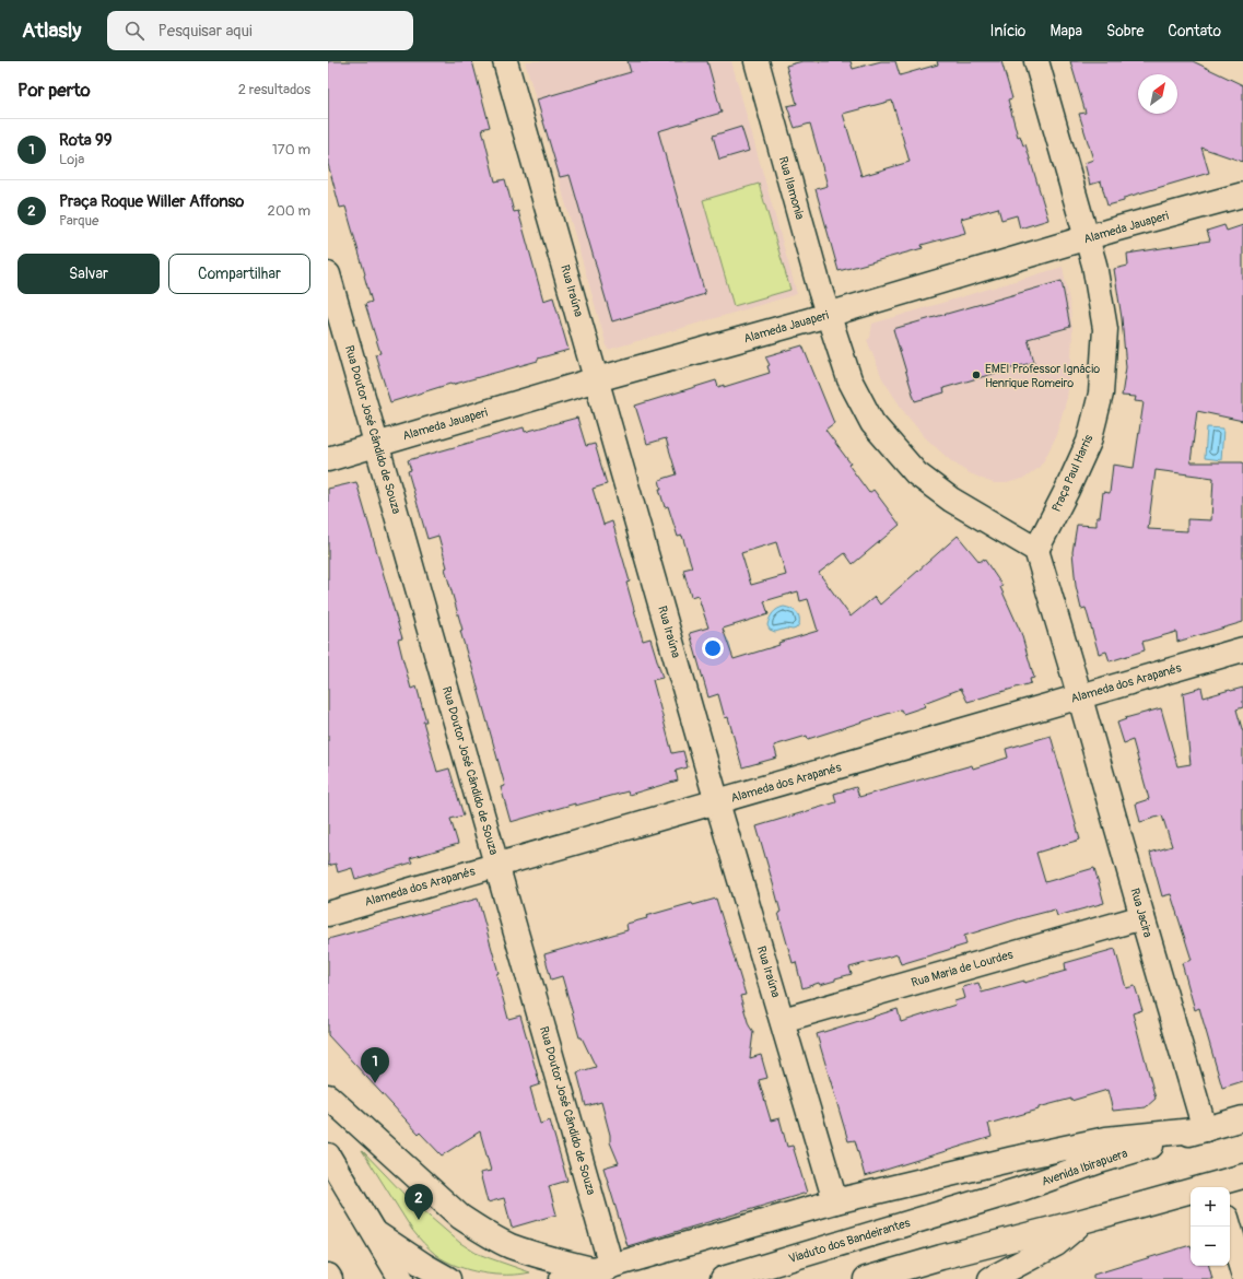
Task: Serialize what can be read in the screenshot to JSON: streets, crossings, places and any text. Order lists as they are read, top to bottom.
{
  "streets": {
    "main road": [
      "Rua Ilamonia",
      "Alameda Jauaperi",
      "Rua Iraúna",
      "Rua Doutor José Cândido de Souza",
      "Praça Paul Harris",
      "Alameda dos Arapanés",
      "Rua Jacira",
      "Rua Maria de Lourdes",
      "Avenida Ibirapuera",
      "Viaduto dos Bandeirantes"
    ]
  },
  "crossings": [
    ["Rua Ilamonia", "Alameda Jauaperi"],
    ["Alameda Jauaperi", "Rua Iraúna"],
    ["Alameda Jauaperi", "Rua Doutor José Cândido de Souza"],
    ["Alameda Jauaperi", "Praça Paul Harris"],
    ["Rua Iraúna", "Alameda dos Arapanés"],
    ["Rua Iraúna", "Rua Maria de Lourdes"],
    ["Rua Doutor José Cândido de Souza", "Alameda dos Arapanés"],
    ["Alameda dos Arapanés", "Rua Jacira"],
    ["Rua Jacira", "Rua Maria de Lourdes"],
    ["Rua Jacira", "Avenida Ibirapuera"],
    ["Avenida Ibirapuera", "Viaduto dos Bandeirantes"]
  ],
  "places": ["EMEI Professor Ignácio Henrique Romeiro"],
  "north": "top right",
  "page": {
    "header": "Atlasly",
    "search": "Pesquisar aqui",
    "nav": [
      "Início",
      "Mapa",
      "Sobre",
      "Contato"
    ],
    "heading": ["Por perto", "2 resultados"],
    "list": [
      {
        "mark": "1",
        "name": "Rota 99",
        "note": "Loja",
        "value": "170 m"
      },
      {
        "mark": "2",
        "name": "Praça Roque Willer Affonso",
        "note": "Parque",
        "value": "200 m"
      }
    ],
    "buttons": ["Salvar", "Compartilhar"],
    "pins": ["1", "2"],
    "map_buttons": ["+", "−"]
  }
}
